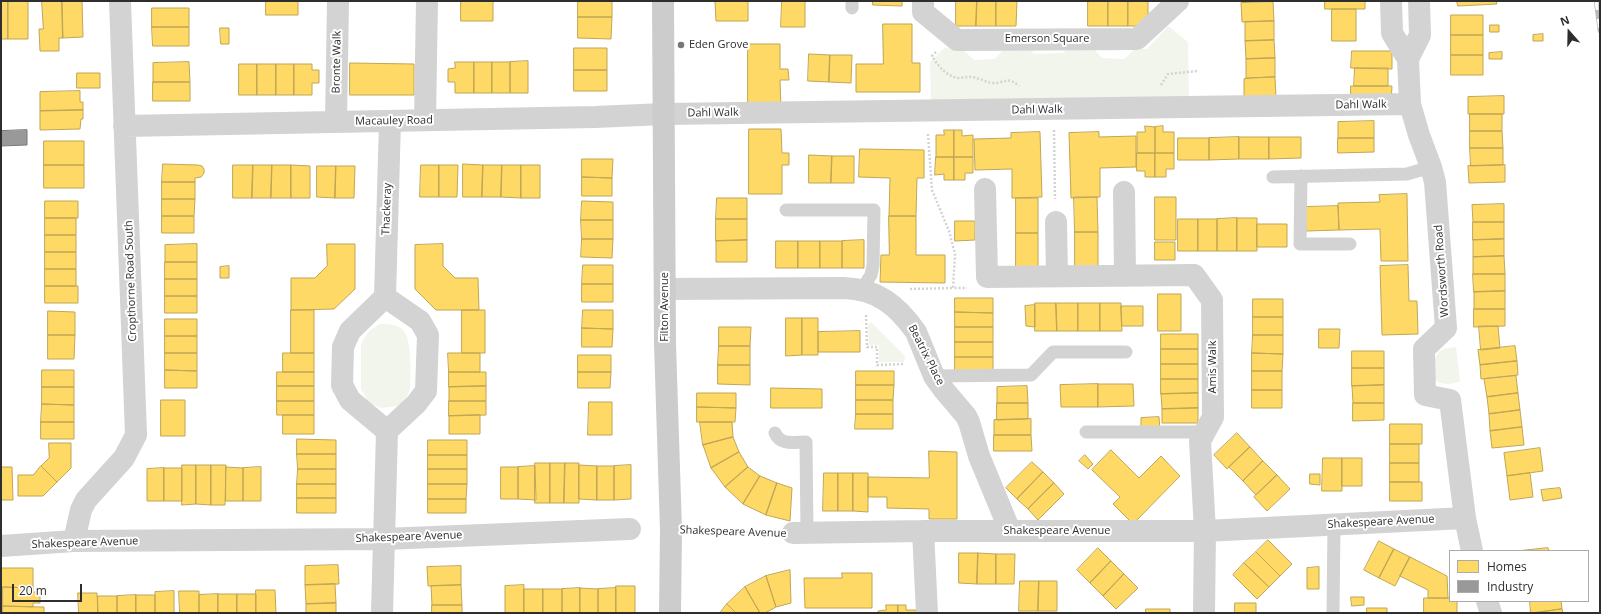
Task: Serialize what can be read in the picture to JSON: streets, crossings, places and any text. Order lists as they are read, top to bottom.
{
  "streets": {
    "street": [
      "Emerson Square",
      "Bronte Walk",
      "Dahl Walk",
      "Macauley Road",
      "Thackeray",
      "Wordsworth Road",
      "Cropthorne Road South",
      "Filton Avenue",
      "Beatrix Place",
      "Amis Walk",
      "Shakespeare Avenue"
    ]
  },
  "crossings": [
    ["Bronte Walk", "Macauley Road"],
    ["Dahl Walk", "Macauley Road"],
    ["Dahl Walk", "Wordsworth Road"],
    ["Dahl Walk", "Filton Avenue"],
    ["Macauley Road", "Thackeray"],
    ["Macauley Road", "Cropthorne Road South"],
    ["Macauley Road", "Filton Avenue"],
    ["Wordsworth Road", "Shakespeare Avenue"],
    ["Cropthorne Road South", "Shakespeare Avenue"],
    ["Filton Avenue", "Beatrix Place"],
    ["Filton Avenue", "Shakespeare Avenue"],
    ["Beatrix Place", "Shakespeare Avenue"],
    ["Amis Walk", "Shakespeare Avenue"]
  ],
  "places": ["Eden Grove"],
  "legend": ["Homes", "Industry"],
  "scale_bar": "20 m",
  "north": "top"
}
